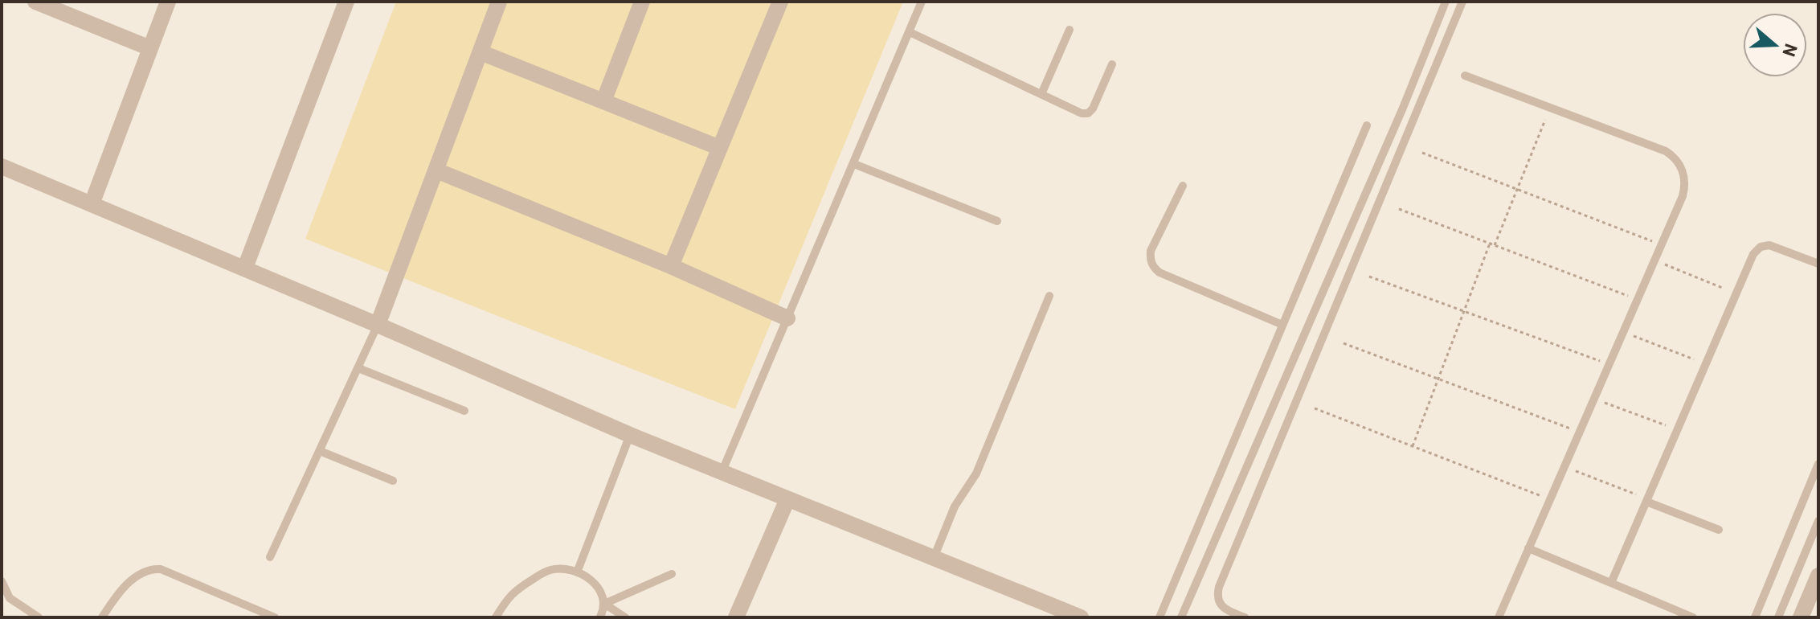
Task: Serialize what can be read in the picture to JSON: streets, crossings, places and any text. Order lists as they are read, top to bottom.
{
  "north": "right"
}
